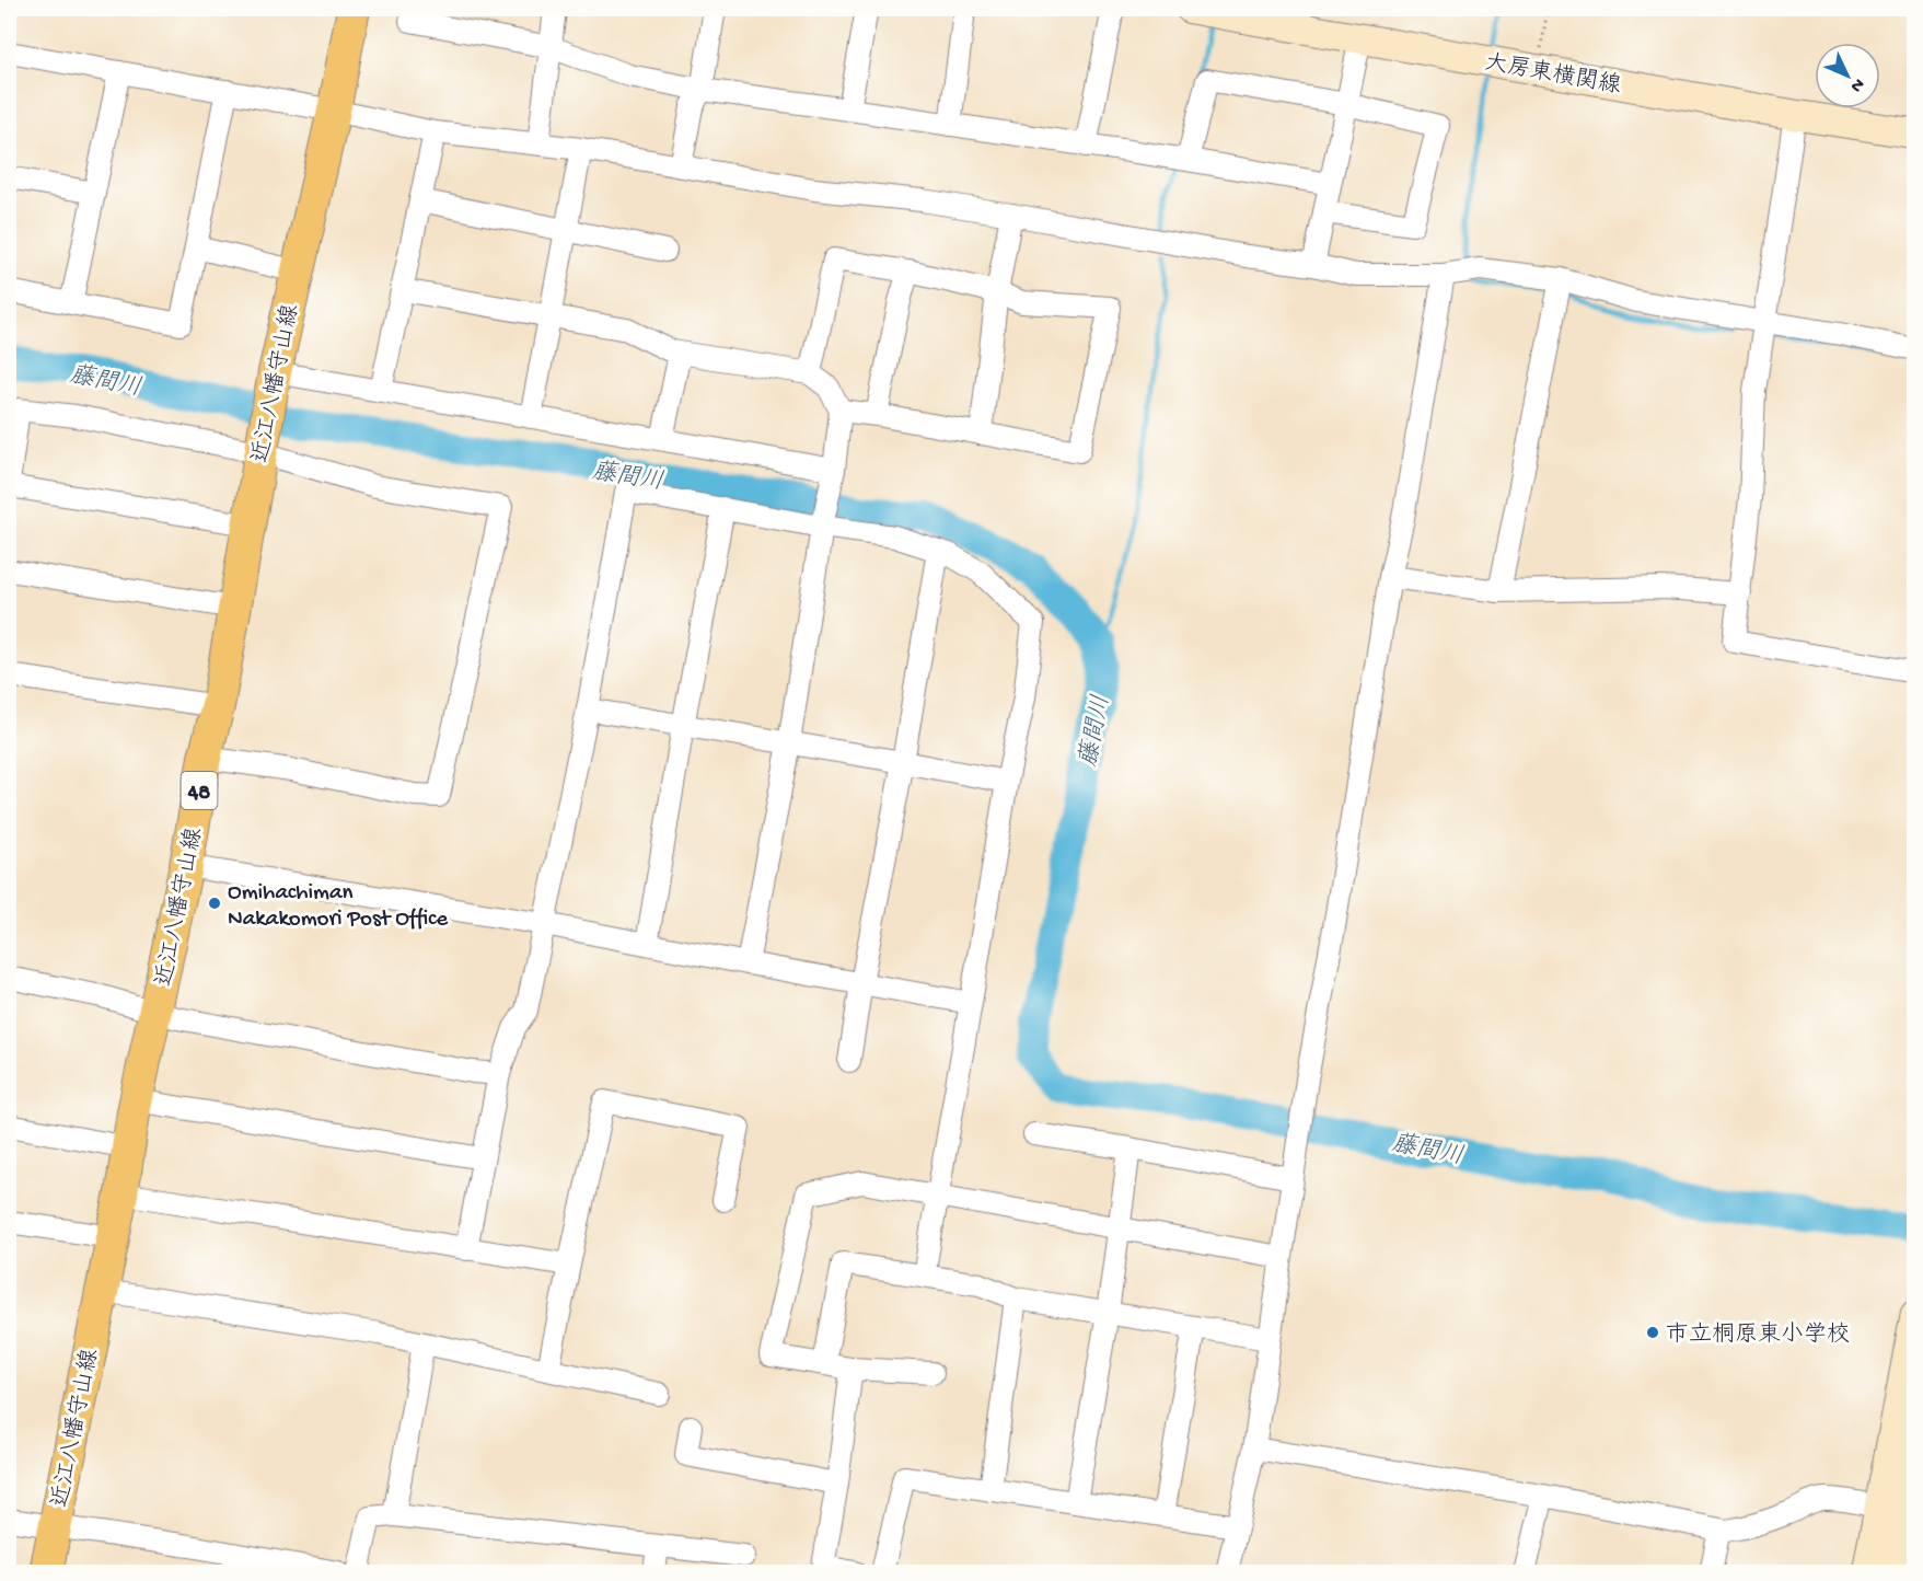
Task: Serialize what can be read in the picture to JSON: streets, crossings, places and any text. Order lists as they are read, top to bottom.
{
  "streets": {
    "main road": ["大房東横関線", "近江八幡守山線", "48"]
  },
  "water": ["藤間川"],
  "places": ["Omihachiman Nakakomori Post Office", "市立桐原東小学校"],
  "north": "bottom right"
}
